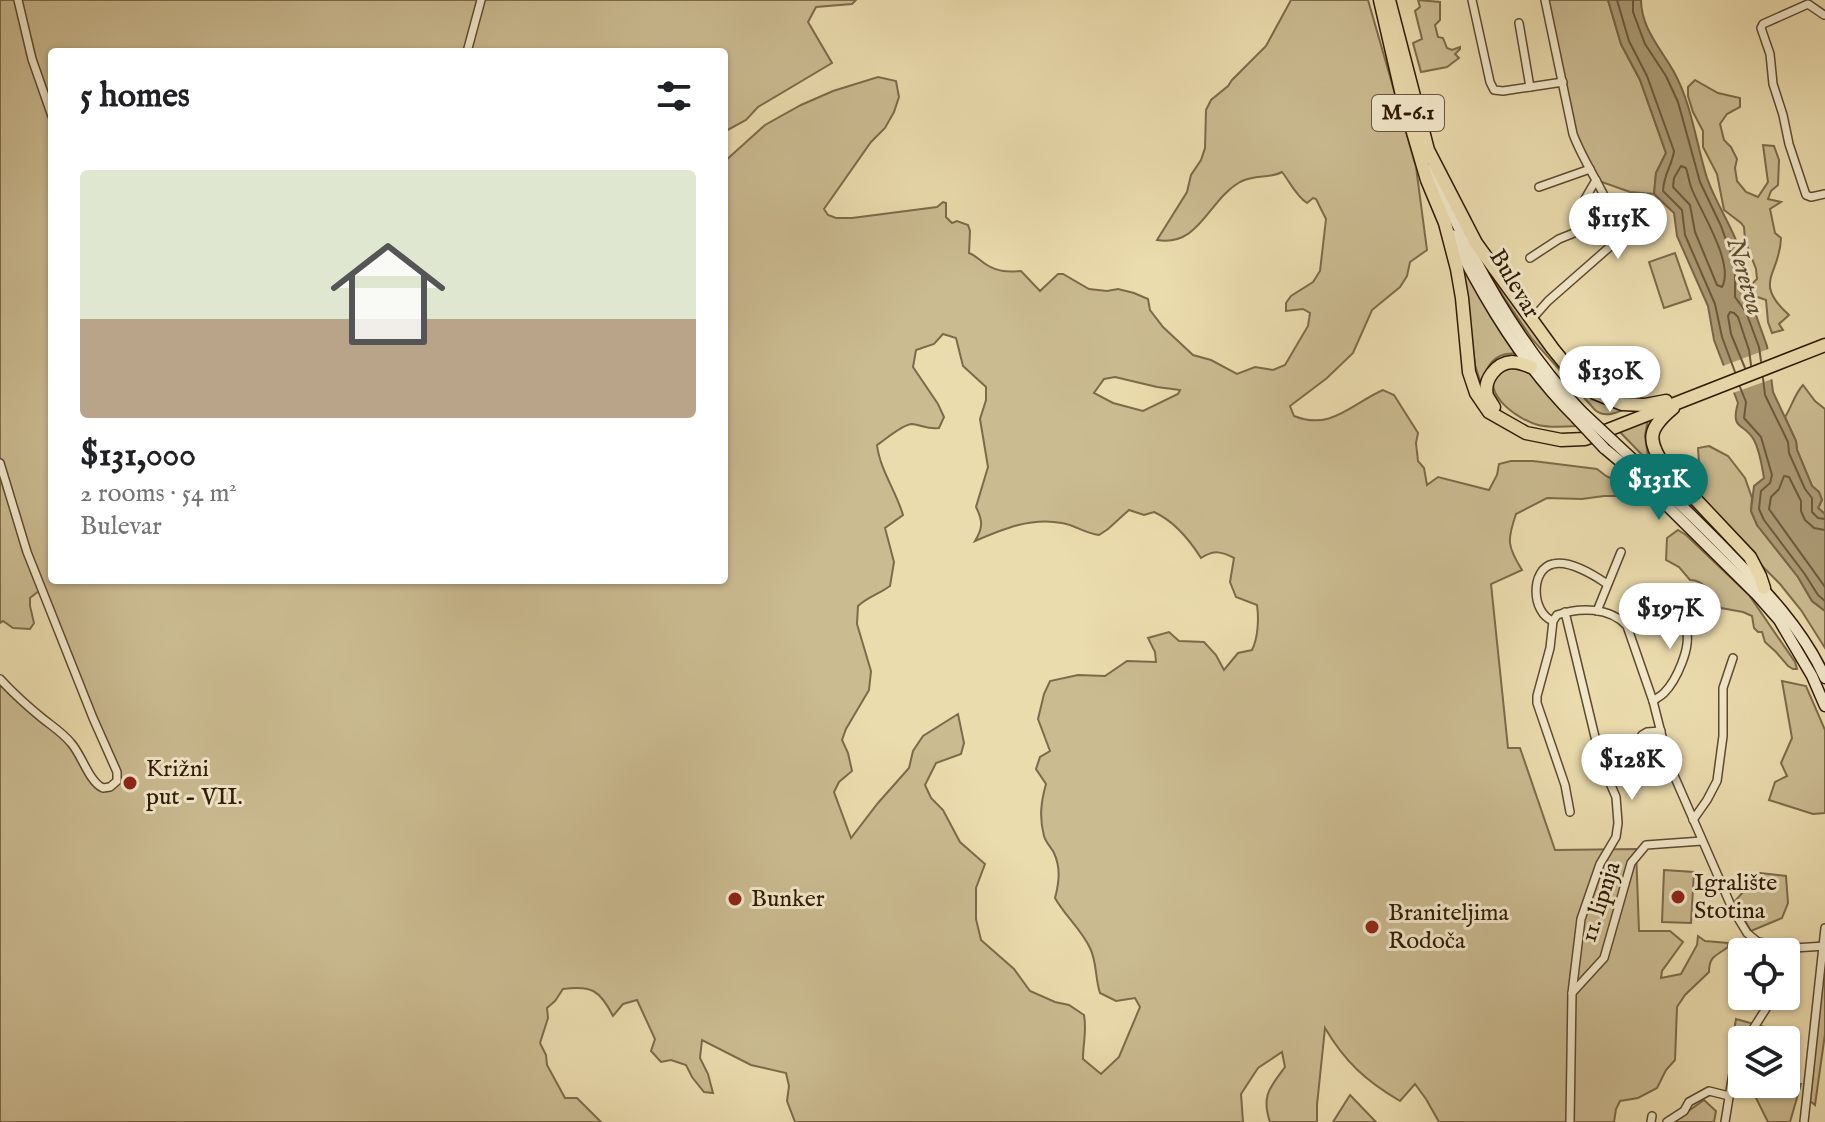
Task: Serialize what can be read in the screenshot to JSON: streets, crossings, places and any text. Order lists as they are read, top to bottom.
{
  "streets": {
    "main road": ["M-6.1", "Bulevar"],
    "street": ["11. lipnja"]
  },
  "crossings": [
    ["M-6.1", "Bulevar"]
  ],
  "water": ["Neretva"],
  "places": [
    "Križni put - VII.",
    "Igralište Stotina",
    "Bunker",
    "Braniteljima Rodoča"
  ],
  "page": {
    "heading": "5 homes",
    "list": [
      {
        "name": "$131,000",
        "note": "2 rooms · 54 m² · Bulevar"
      }
    ],
    "price": [
      "$115K",
      "$130K",
      "$131K",
      "$197K",
      "$128K"
    ]
  }
}
